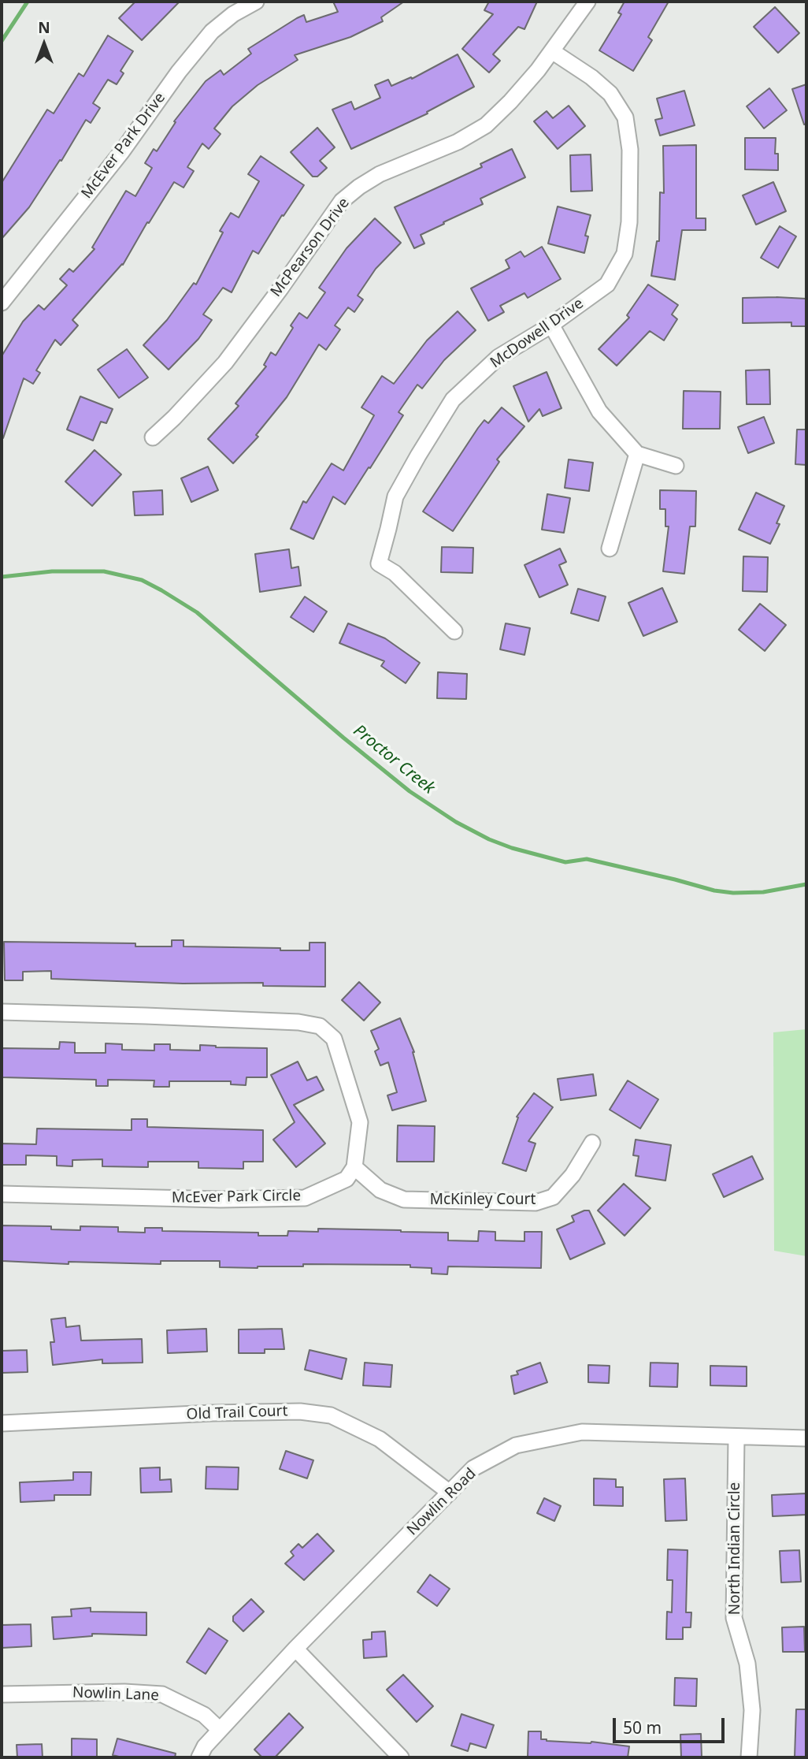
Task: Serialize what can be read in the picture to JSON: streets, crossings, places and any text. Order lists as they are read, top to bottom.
{
  "streets": {
    "street": [
      "McEver Park Drive",
      "McPearson Drive",
      "McDowell Drive",
      "McEver Park Circle",
      "McKinley Court",
      "Old Trail Court",
      "Nowlin Road",
      "North Indian Circle",
      "Nowlin Lane"
    ]
  },
  "crossings": [
    ["McPearson Drive", "McDowell Drive"],
    ["McEver Park Circle", "McKinley Court"],
    ["Old Trail Court", "Nowlin Road"],
    ["Nowlin Road", "North Indian Circle"],
    ["Nowlin Road", "Nowlin Lane"]
  ],
  "water": ["Proctor Creek"],
  "scale_bar": "50 m",
  "north": "top"
}
